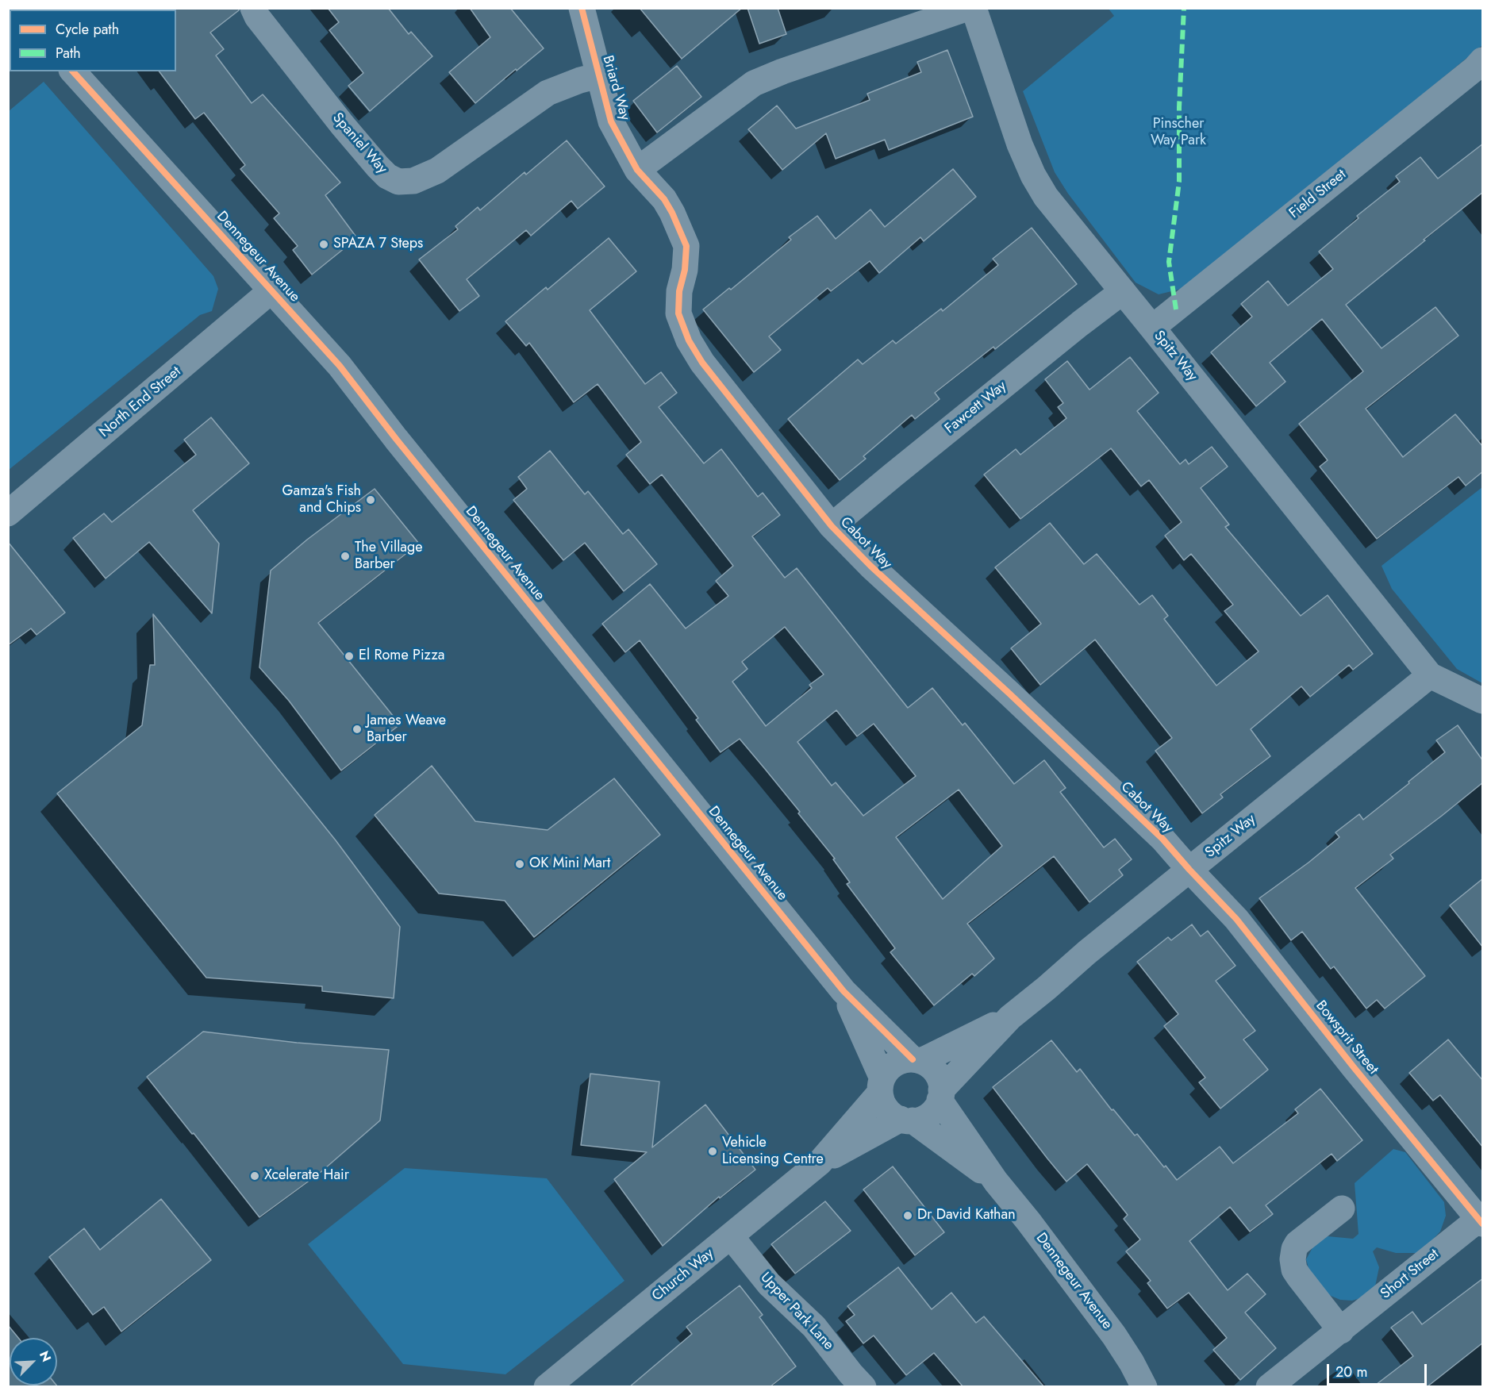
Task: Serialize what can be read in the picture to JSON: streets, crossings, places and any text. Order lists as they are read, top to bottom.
{
  "streets": {
    "street": [
      "Briard Way",
      "Spaniel Way",
      "Field Street",
      "Dennegeur Avenue",
      "Spitz Way",
      "North End Street",
      "Fawcett Way",
      "Cabot Way",
      "Bowsprit Street",
      "Short Street",
      "Church Way",
      "Upper Park Lane"
    ]
  },
  "crossings": [
    ["Briard Way", "Spaniel Way"],
    ["Briard Way", "Cabot Way"],
    ["Field Street", "Spitz Way"],
    ["Dennegeur Avenue", "Spitz Way"],
    ["Dennegeur Avenue", "North End Street"],
    ["Dennegeur Avenue", "Church Way"],
    ["Spitz Way", "Fawcett Way"],
    ["Spitz Way", "Cabot Way"],
    ["Spitz Way", "Bowsprit Street"],
    ["Spitz Way", "Church Way"],
    ["Fawcett Way", "Cabot Way"],
    ["Cabot Way", "Bowsprit Street"],
    ["Bowsprit Street", "Short Street"],
    ["Church Way", "Upper Park Lane"]
  ],
  "parks": ["Pinscher Way Park"],
  "places": [
    "SPAZA 7 Steps",
    "Gamza's Fish and Chips",
    "The Village Barber",
    "El Rome Pizza",
    "James Weave Barber",
    "OK Mini Mart",
    "Vehicle Licensing Centre",
    "Xcelerate Hair",
    "Dr David Kathan"
  ],
  "legend": ["Cycle path", "Path"],
  "scale_bar": "20 m",
  "north": "top right"
}
